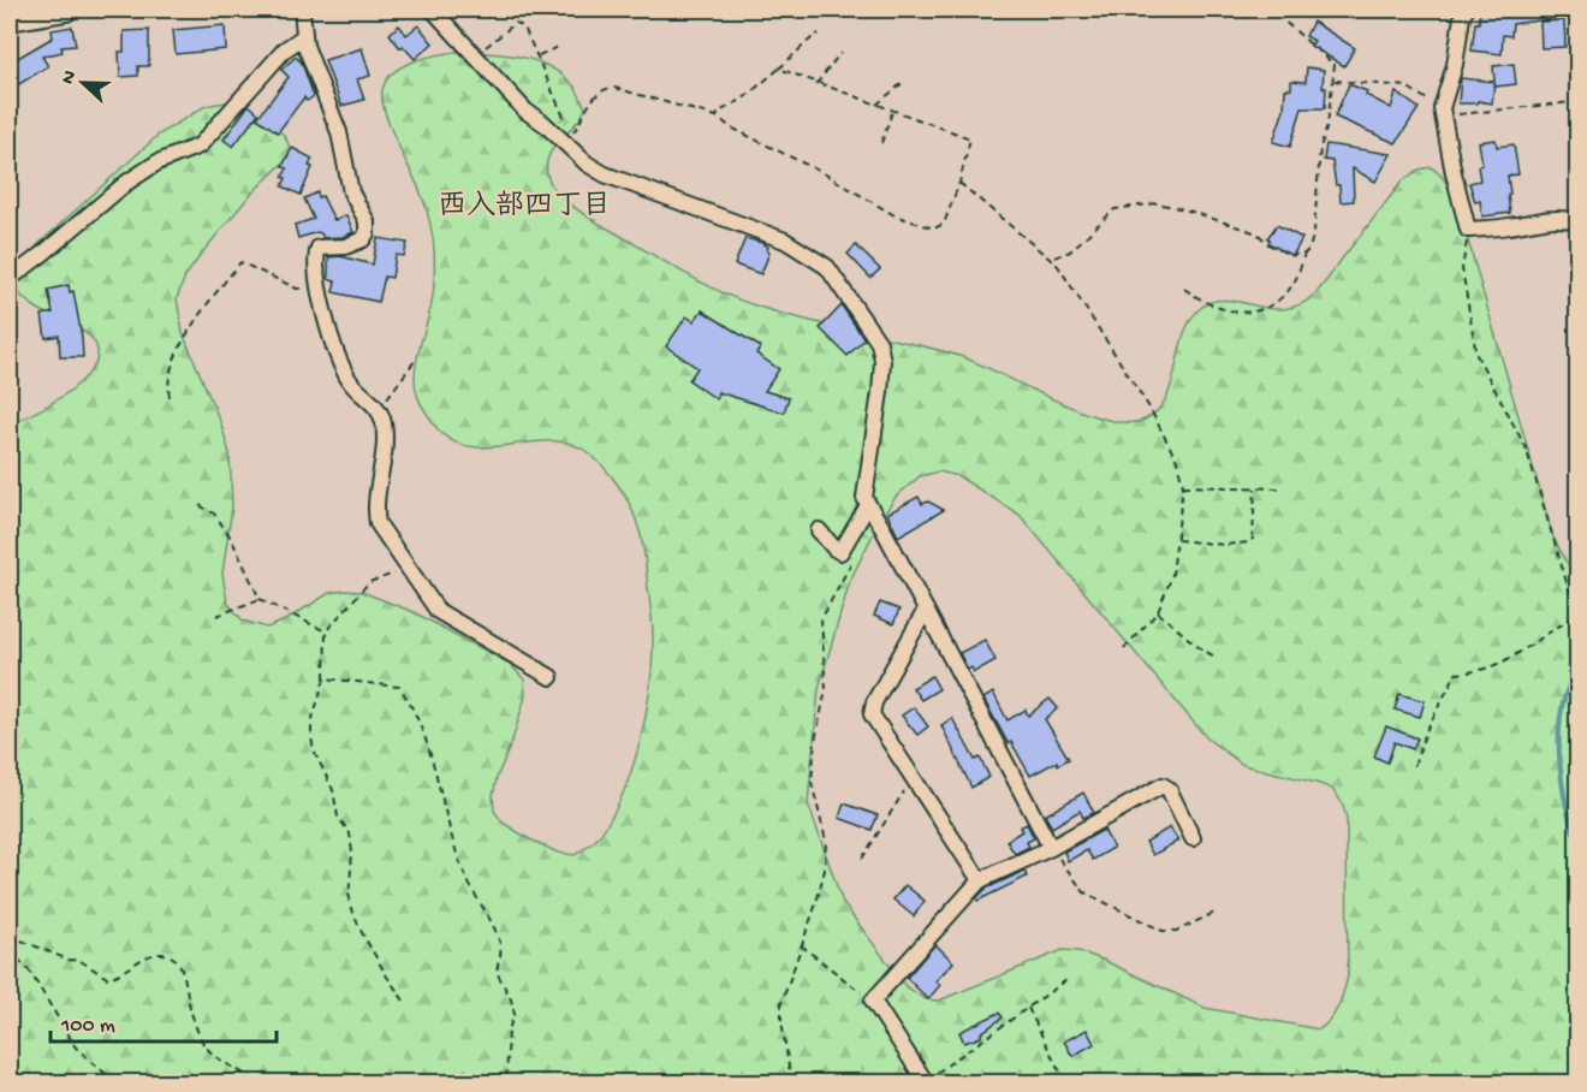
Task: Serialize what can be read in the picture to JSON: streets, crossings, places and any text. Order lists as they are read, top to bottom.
{
  "districts": ["西入部四丁目"],
  "scale_bar": "100 m",
  "north": "left"
}
